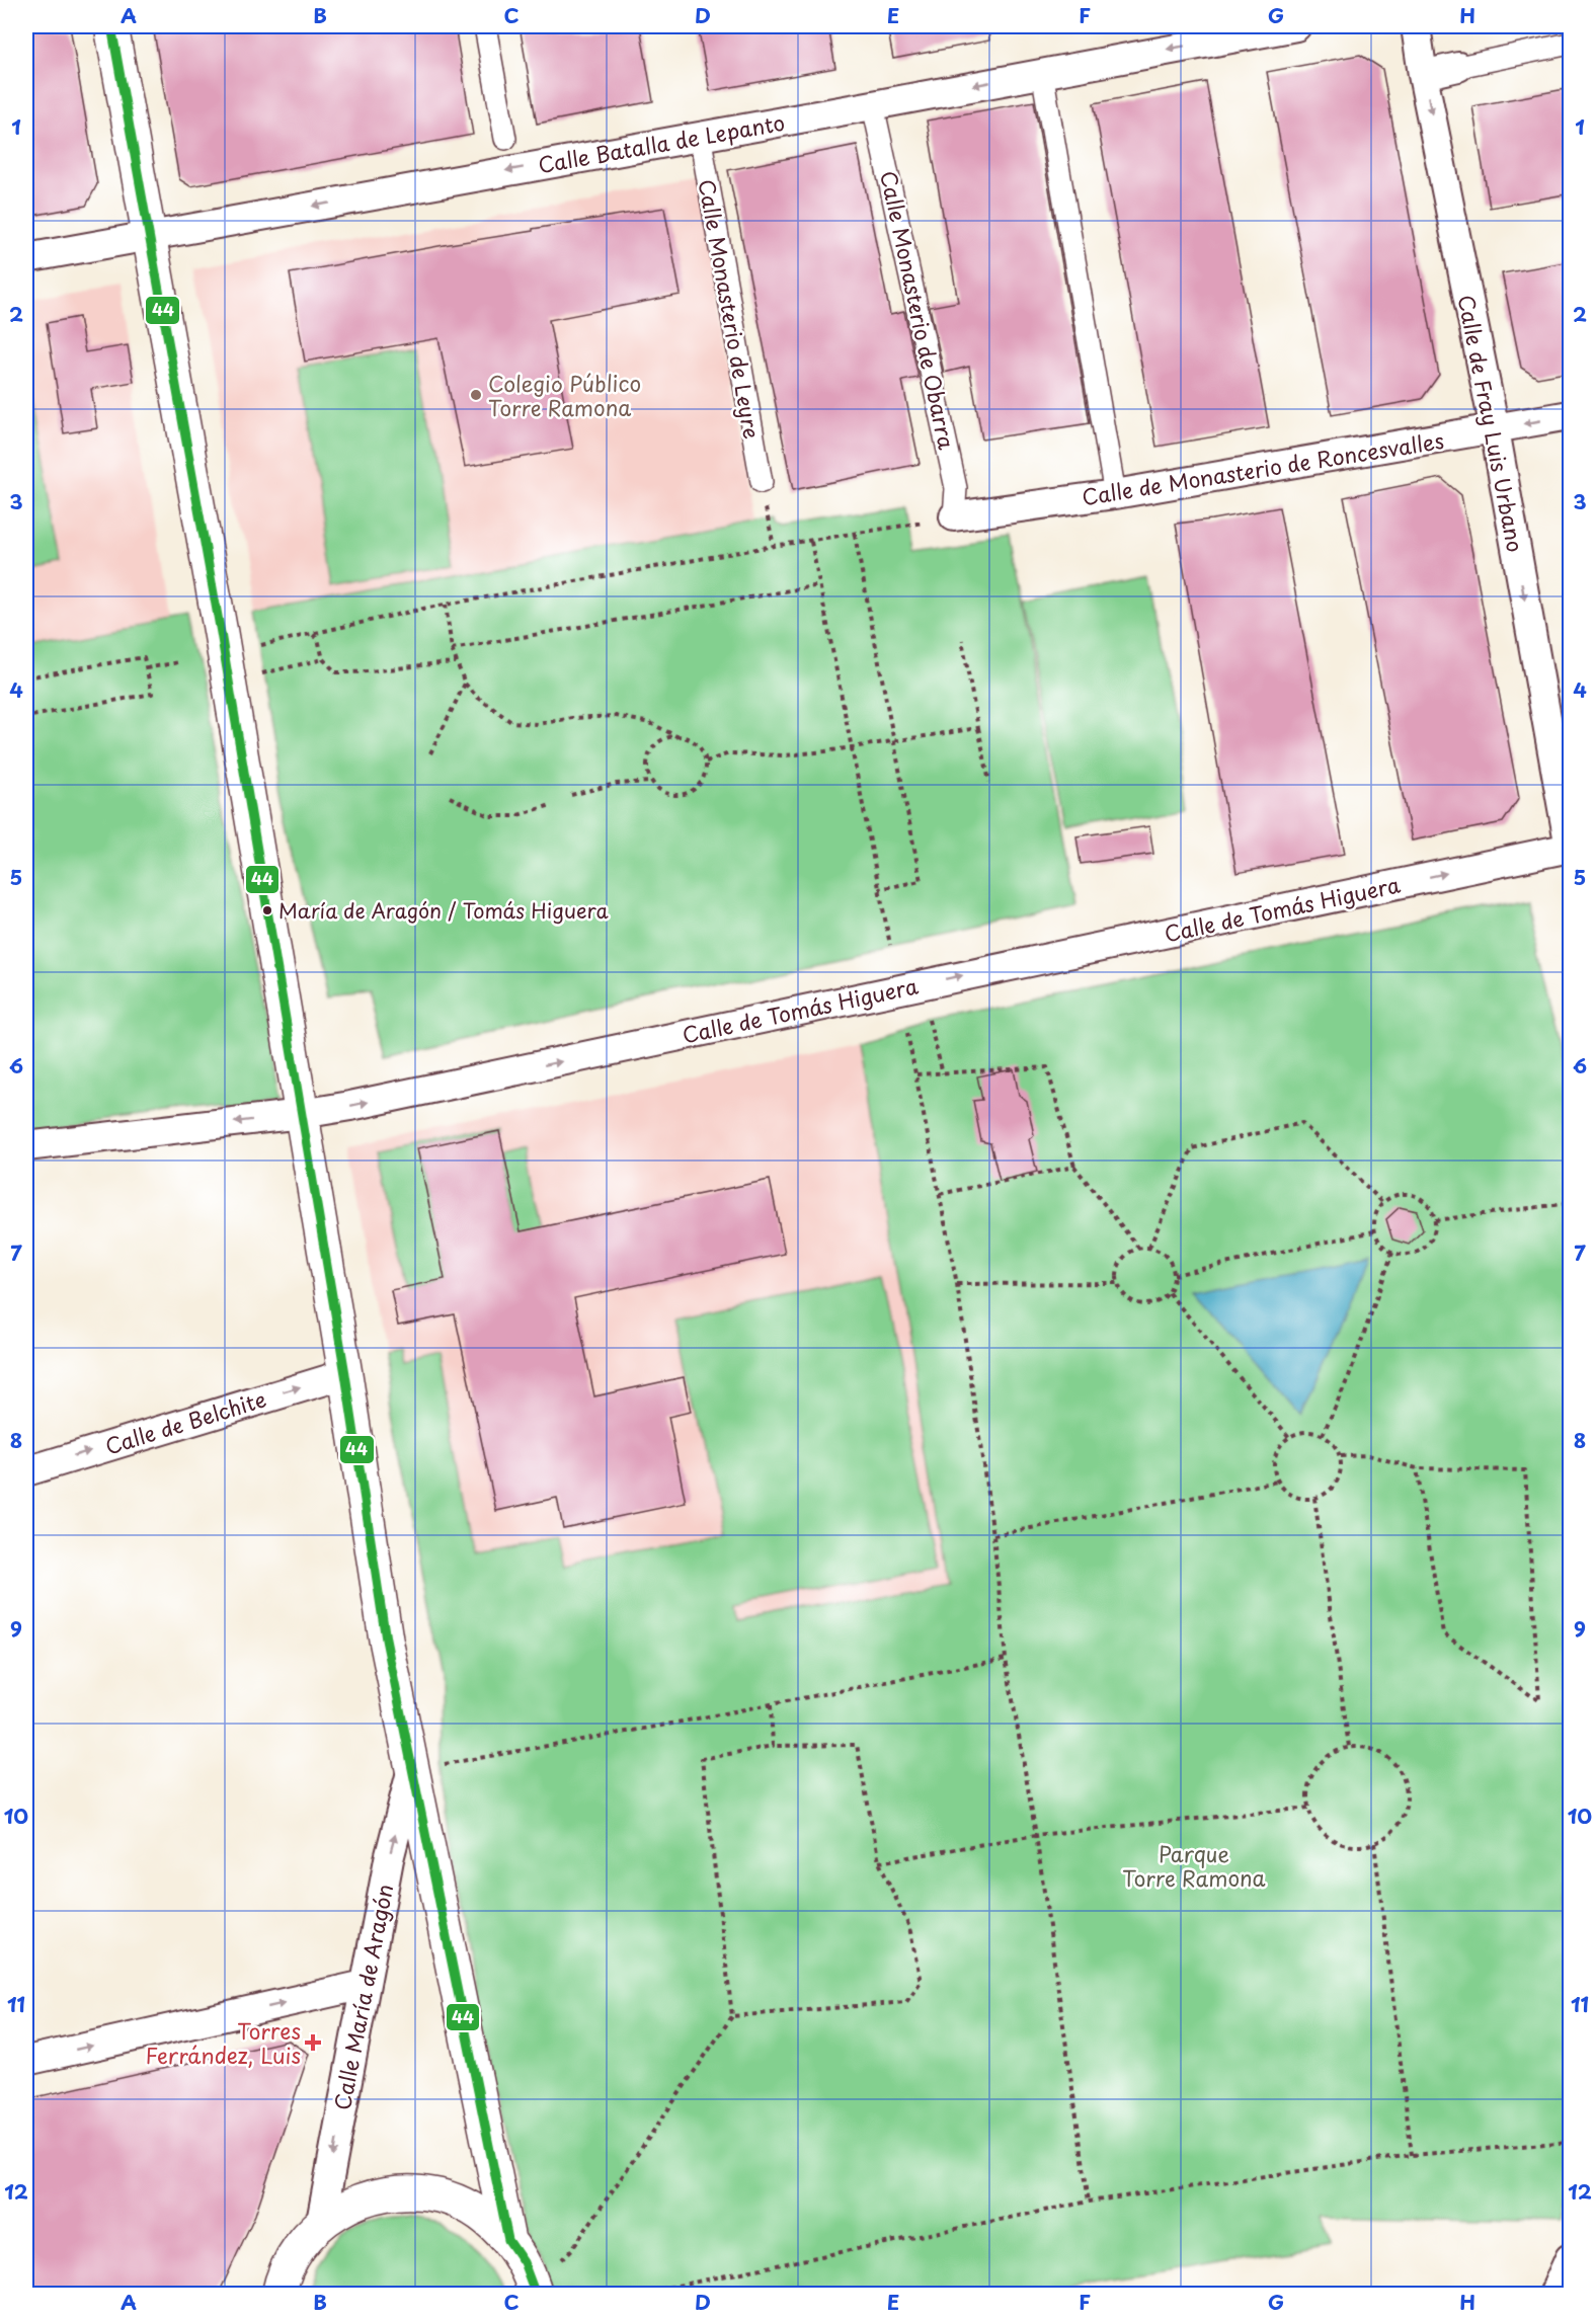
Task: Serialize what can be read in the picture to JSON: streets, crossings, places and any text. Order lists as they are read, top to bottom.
{
  "streets": {
    "street": [
      "Calle Batalla de Lepanto",
      "Calle Monasterio de Leyre",
      "Calle Monasterio de Obarra",
      "Calle de Fray Luis Urbano",
      "Calle de Monasterio de Roncesvalles",
      "Calle de Tomás Higuera",
      "Calle de Belchite",
      "Calle María de Aragón"
    ]
  },
  "crossings": [
    ["Calle Batalla de Lepanto", "Calle Monasterio de Leyre"],
    ["Calle Batalla de Lepanto", "Calle Monasterio de Obarra"],
    ["Calle Batalla de Lepanto", "Calle María de Aragón"],
    ["Calle Monasterio de Obarra", "Calle de Monasterio de Roncesvalles"],
    ["Calle de Fray Luis Urbano", "Calle de Monasterio de Roncesvalles"],
    ["Calle de Fray Luis Urbano", "Calle de Tomás Higuera"],
    ["Calle de Tomás Higuera", "Calle María de Aragón"],
    ["Calle de Belchite", "Calle María de Aragón"]
  ],
  "one_way": ["Calle Batalla de Lepanto", "Calle de Fray Luis Urbano", "Calle de Belchite"],
  "parks": ["Parque Torre Ramona"],
  "places": {
    "other": ["Colegio Público Torre Ramona", "María de Aragón / Tomás Higuera"],
    "health": ["Torres Ferrández, Luis"]
  },
  "lines": ["transit line 44"],
  "grid": {
    "columns": [
      "A",
      "B",
      "C",
      "D",
      "E",
      "F",
      "G",
      "H"
    ],
    "rows": [
      "1",
      "2",
      "3",
      "4",
      "5",
      "6",
      "7",
      "8",
      "9",
      "10",
      "11",
      "12"
    ]
  }
}
